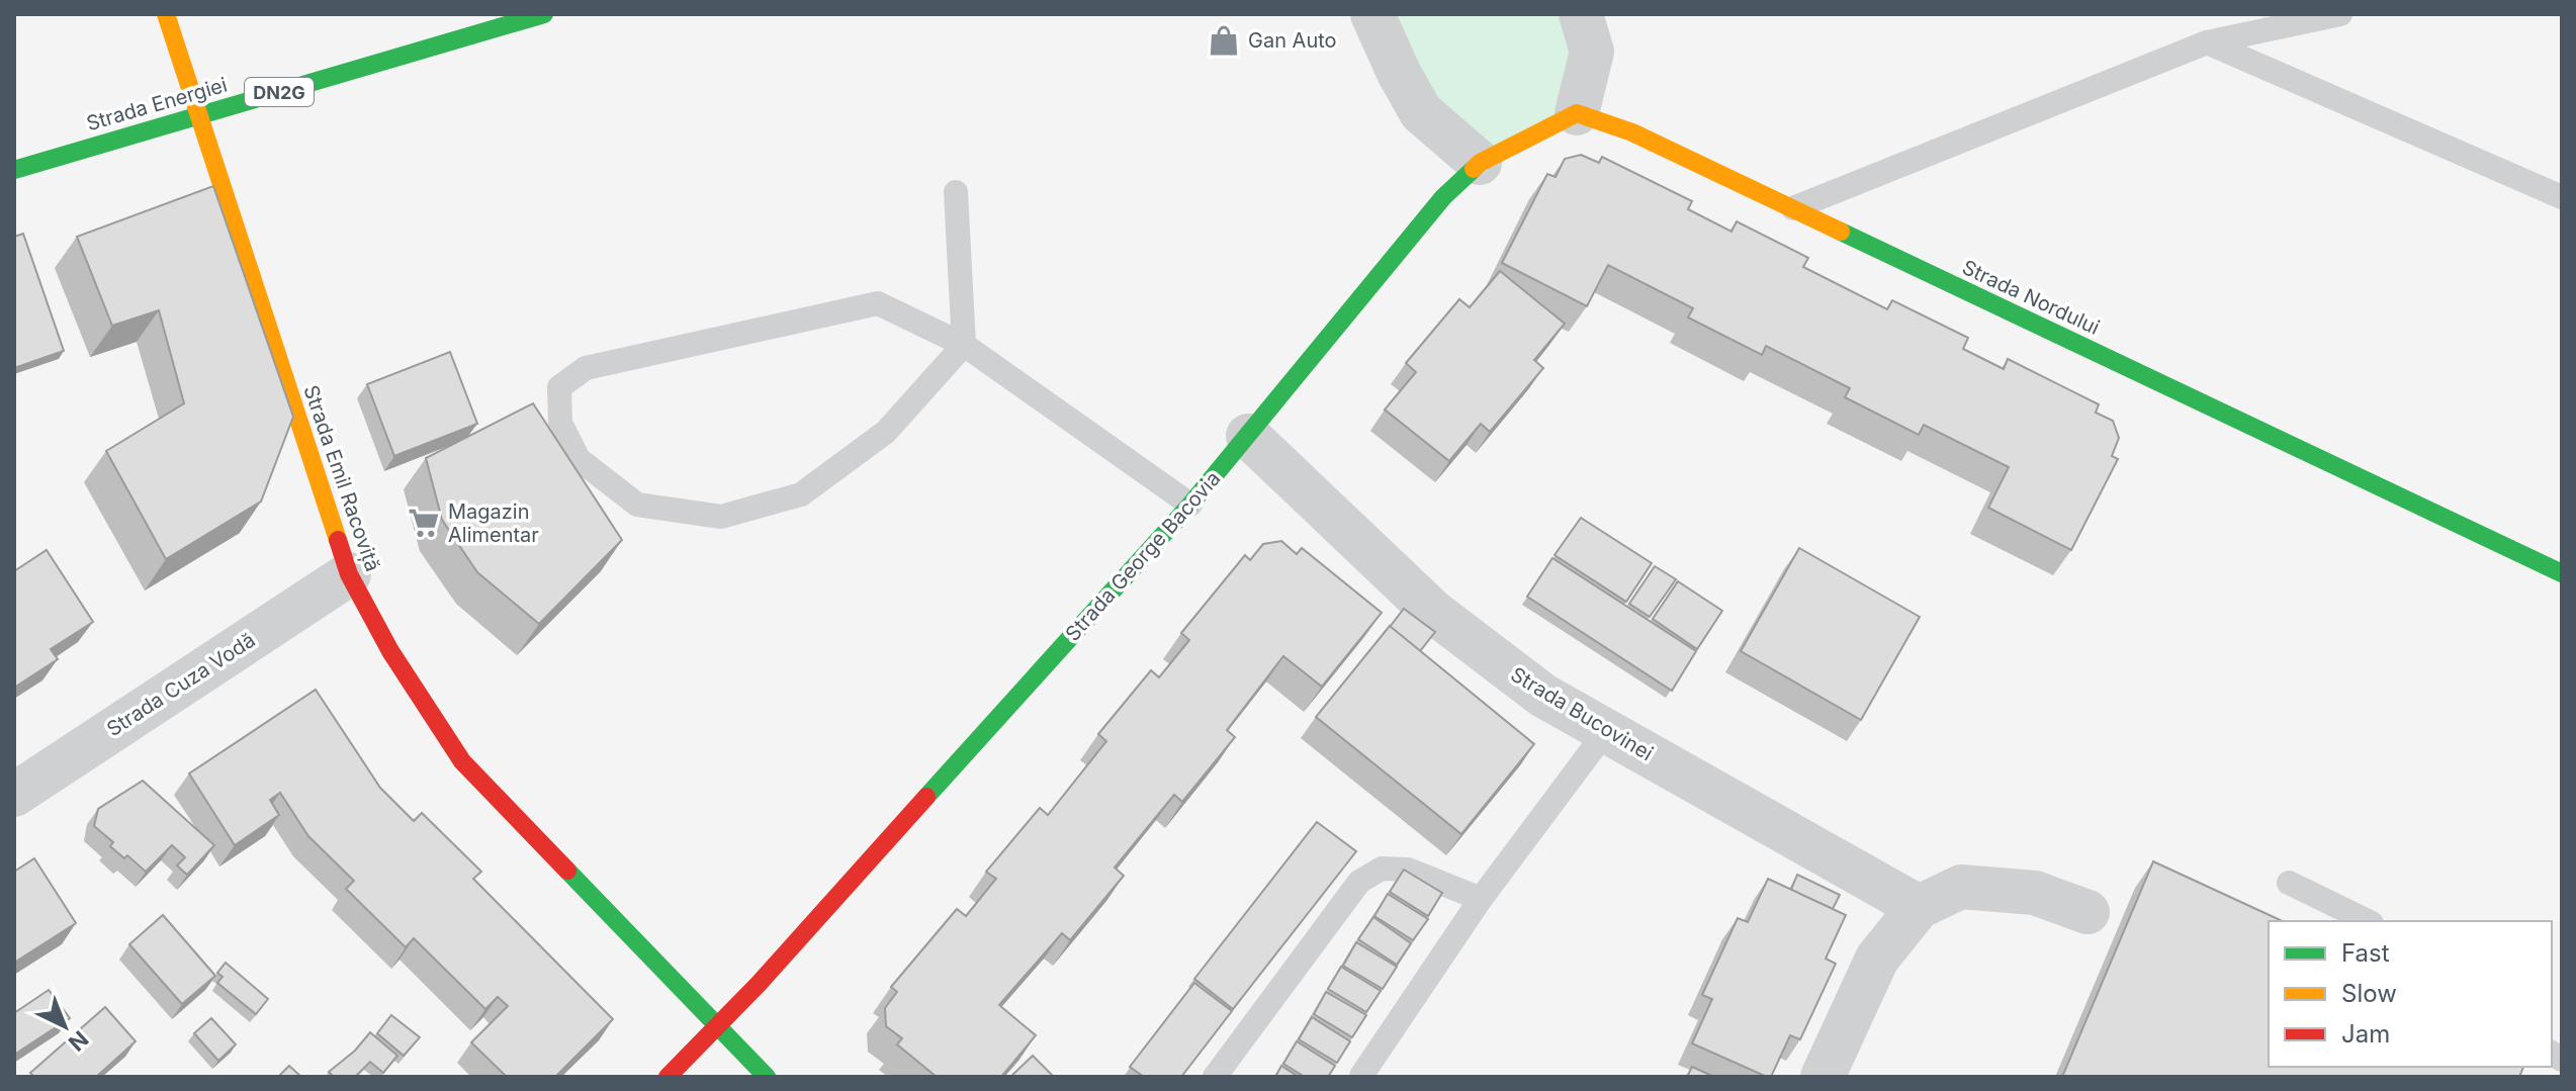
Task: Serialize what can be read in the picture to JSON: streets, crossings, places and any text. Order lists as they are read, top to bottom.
{
  "streets": {
    "street": [
      "DN2G",
      "Strada Energiei",
      "Strada Nordului",
      "Strada Emil Racoviță",
      "Strada George Bacovia",
      "Strada Cuza Vodă",
      "Strada Bucovinei"
    ]
  },
  "crossings": [
    ["Strada Energiei", "Strada Emil Racoviță"],
    ["Strada Emil Racoviță", "Strada George Bacovia"],
    ["Strada Emil Racoviță", "Strada Cuza Vodă"],
    ["Strada George Bacovia", "Strada Bucovinei"]
  ],
  "places": {
    "shop": ["Gan Auto"],
    "supermarket": ["Magazin Alimentar"]
  },
  "legend": ["Fast", "Slow", "Jam"],
  "north": "bottom right"
}
